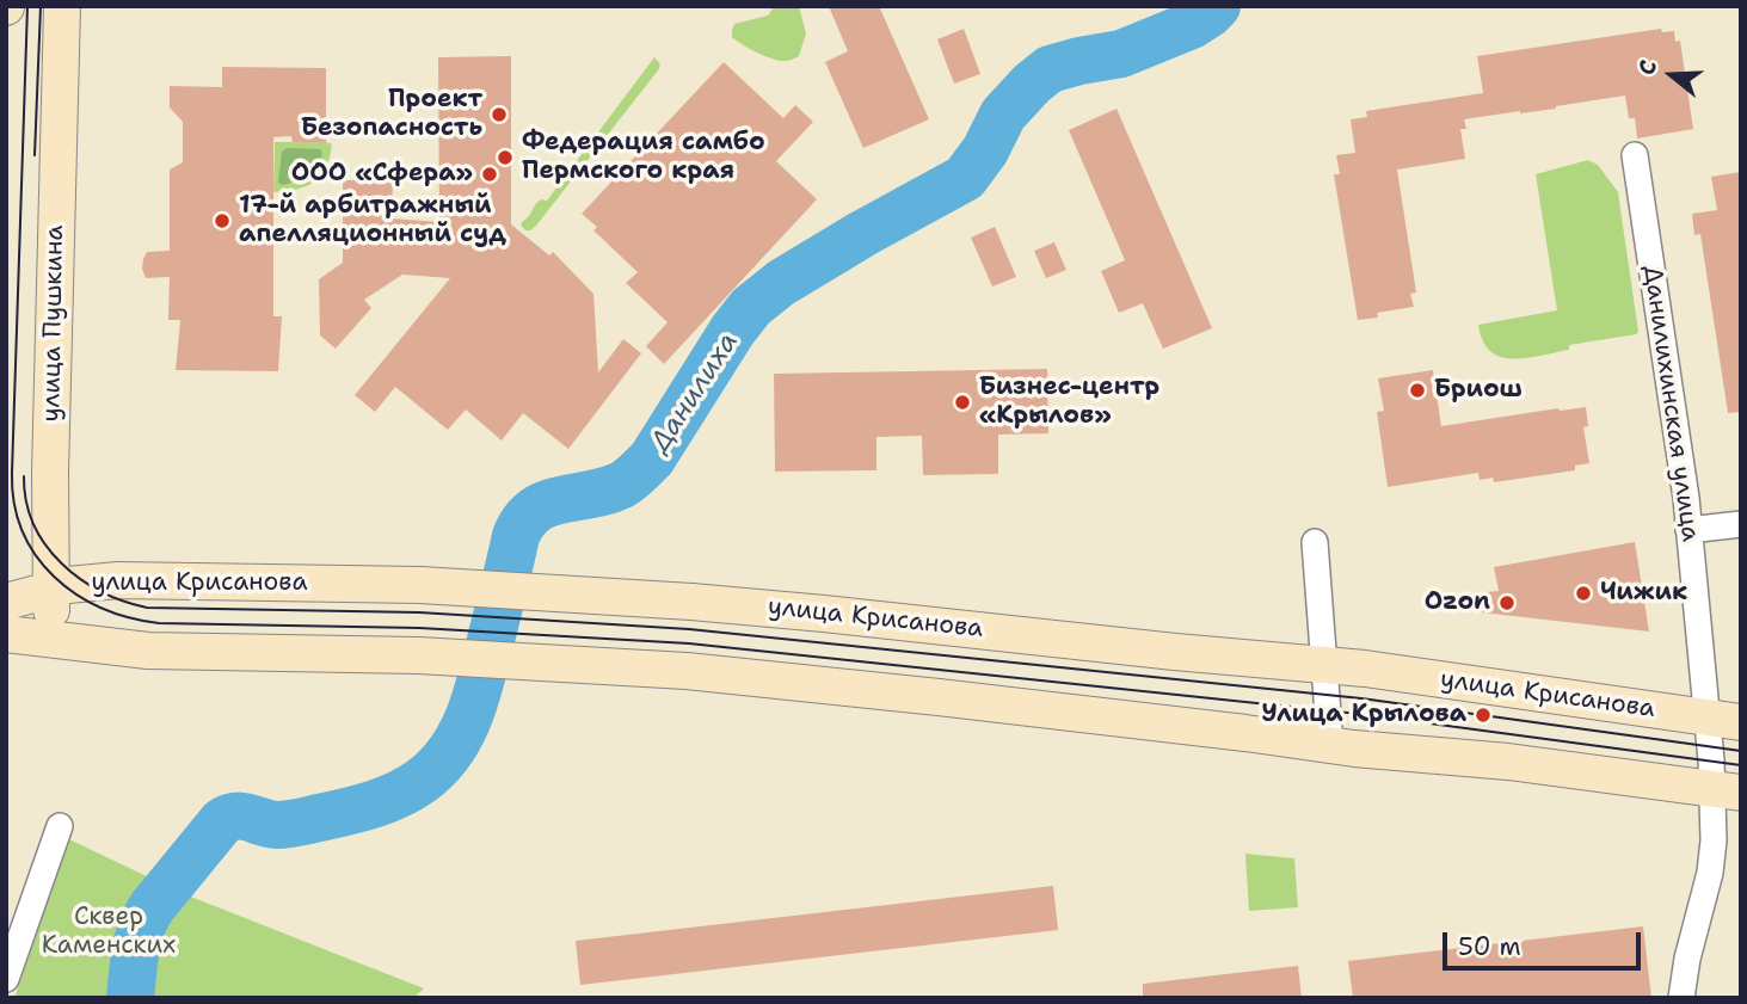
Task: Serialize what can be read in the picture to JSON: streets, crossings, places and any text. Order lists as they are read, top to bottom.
{
  "streets": {
    "main road": ["улица Пушкина", "улица Крисанова"],
    "street": ["Данилихинская улица"]
  },
  "crossings": [
    ["улица Пушкина", "улица Крисанова"],
    ["Данилихинская улица", "улица Крисанова"]
  ],
  "water": ["Данилиха"],
  "parks": ["Сквер Каменских"],
  "places": [
    "Проект Безопасность",
    "Федерация самбо Пермского края",
    "ООО «Сфера»",
    "17-й арбитражный апелляционный суд",
    "Бриош",
    "Бизнес-центр «Крылов»",
    "Чижик",
    "Ozon",
    "Улица Крылова"
  ],
  "scale_bar": "50 m",
  "north": "left"
}
